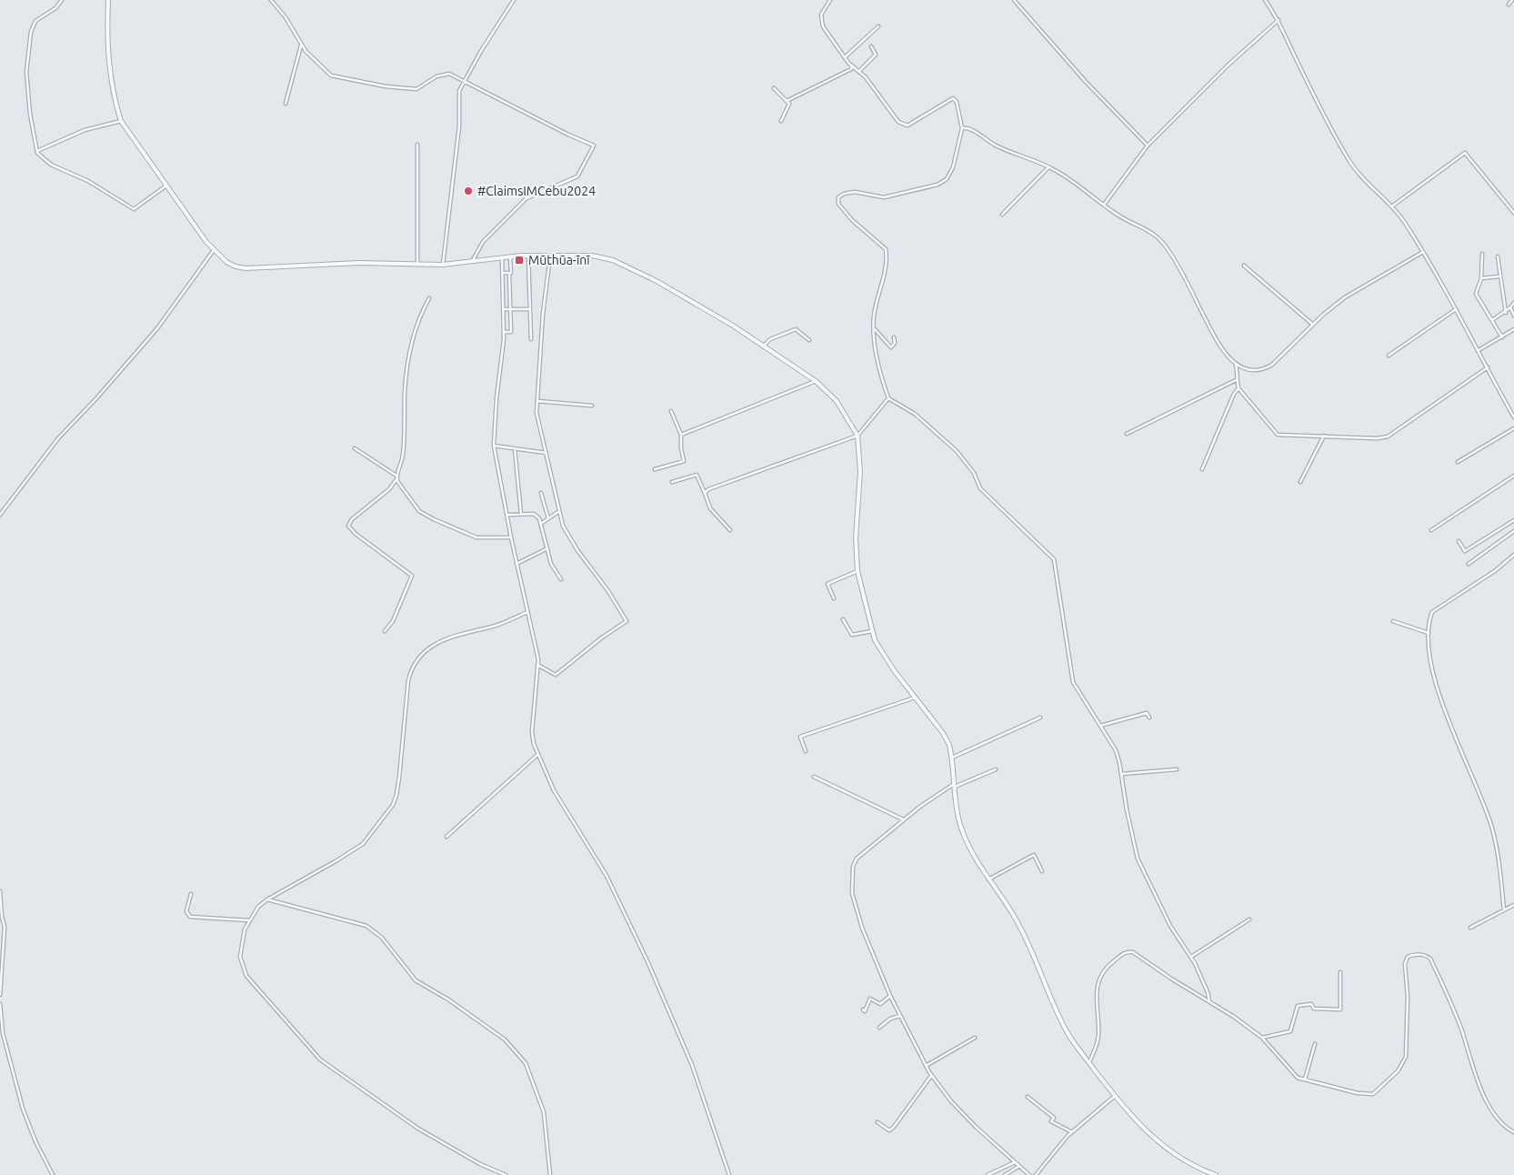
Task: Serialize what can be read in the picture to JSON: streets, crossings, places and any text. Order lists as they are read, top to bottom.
{
  "places": {
    "other": ["#ClaimsIMCebu2024"],
    "transit": ["Mũthũa-ĩnĩ"]
  }
}
